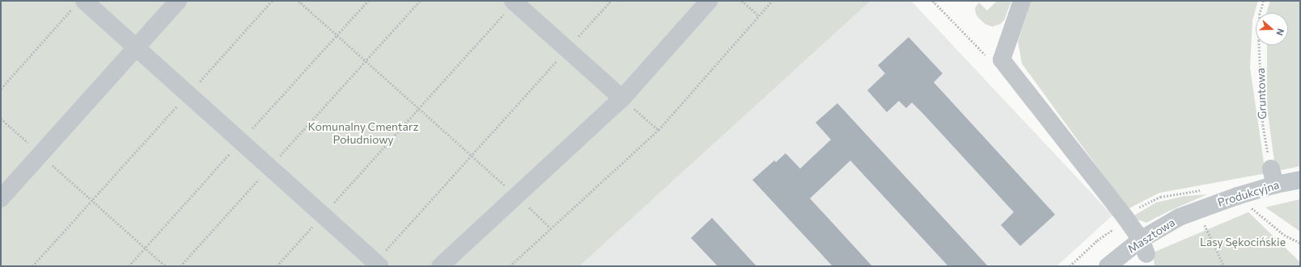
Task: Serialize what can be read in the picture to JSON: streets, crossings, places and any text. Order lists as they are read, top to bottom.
{
  "streets": {
    "street": ["Produkcyjna", "Masztowa"],
    "path": ["Gruntowa"]
  },
  "crossings": [
    ["Gruntowa", "Produkcyjna"],
    ["Produkcyjna", "Masztowa"]
  ],
  "parks": ["Komunalny Cmentarz Południowy", "Lasy Sękocińskie"],
  "north": "right"
}
